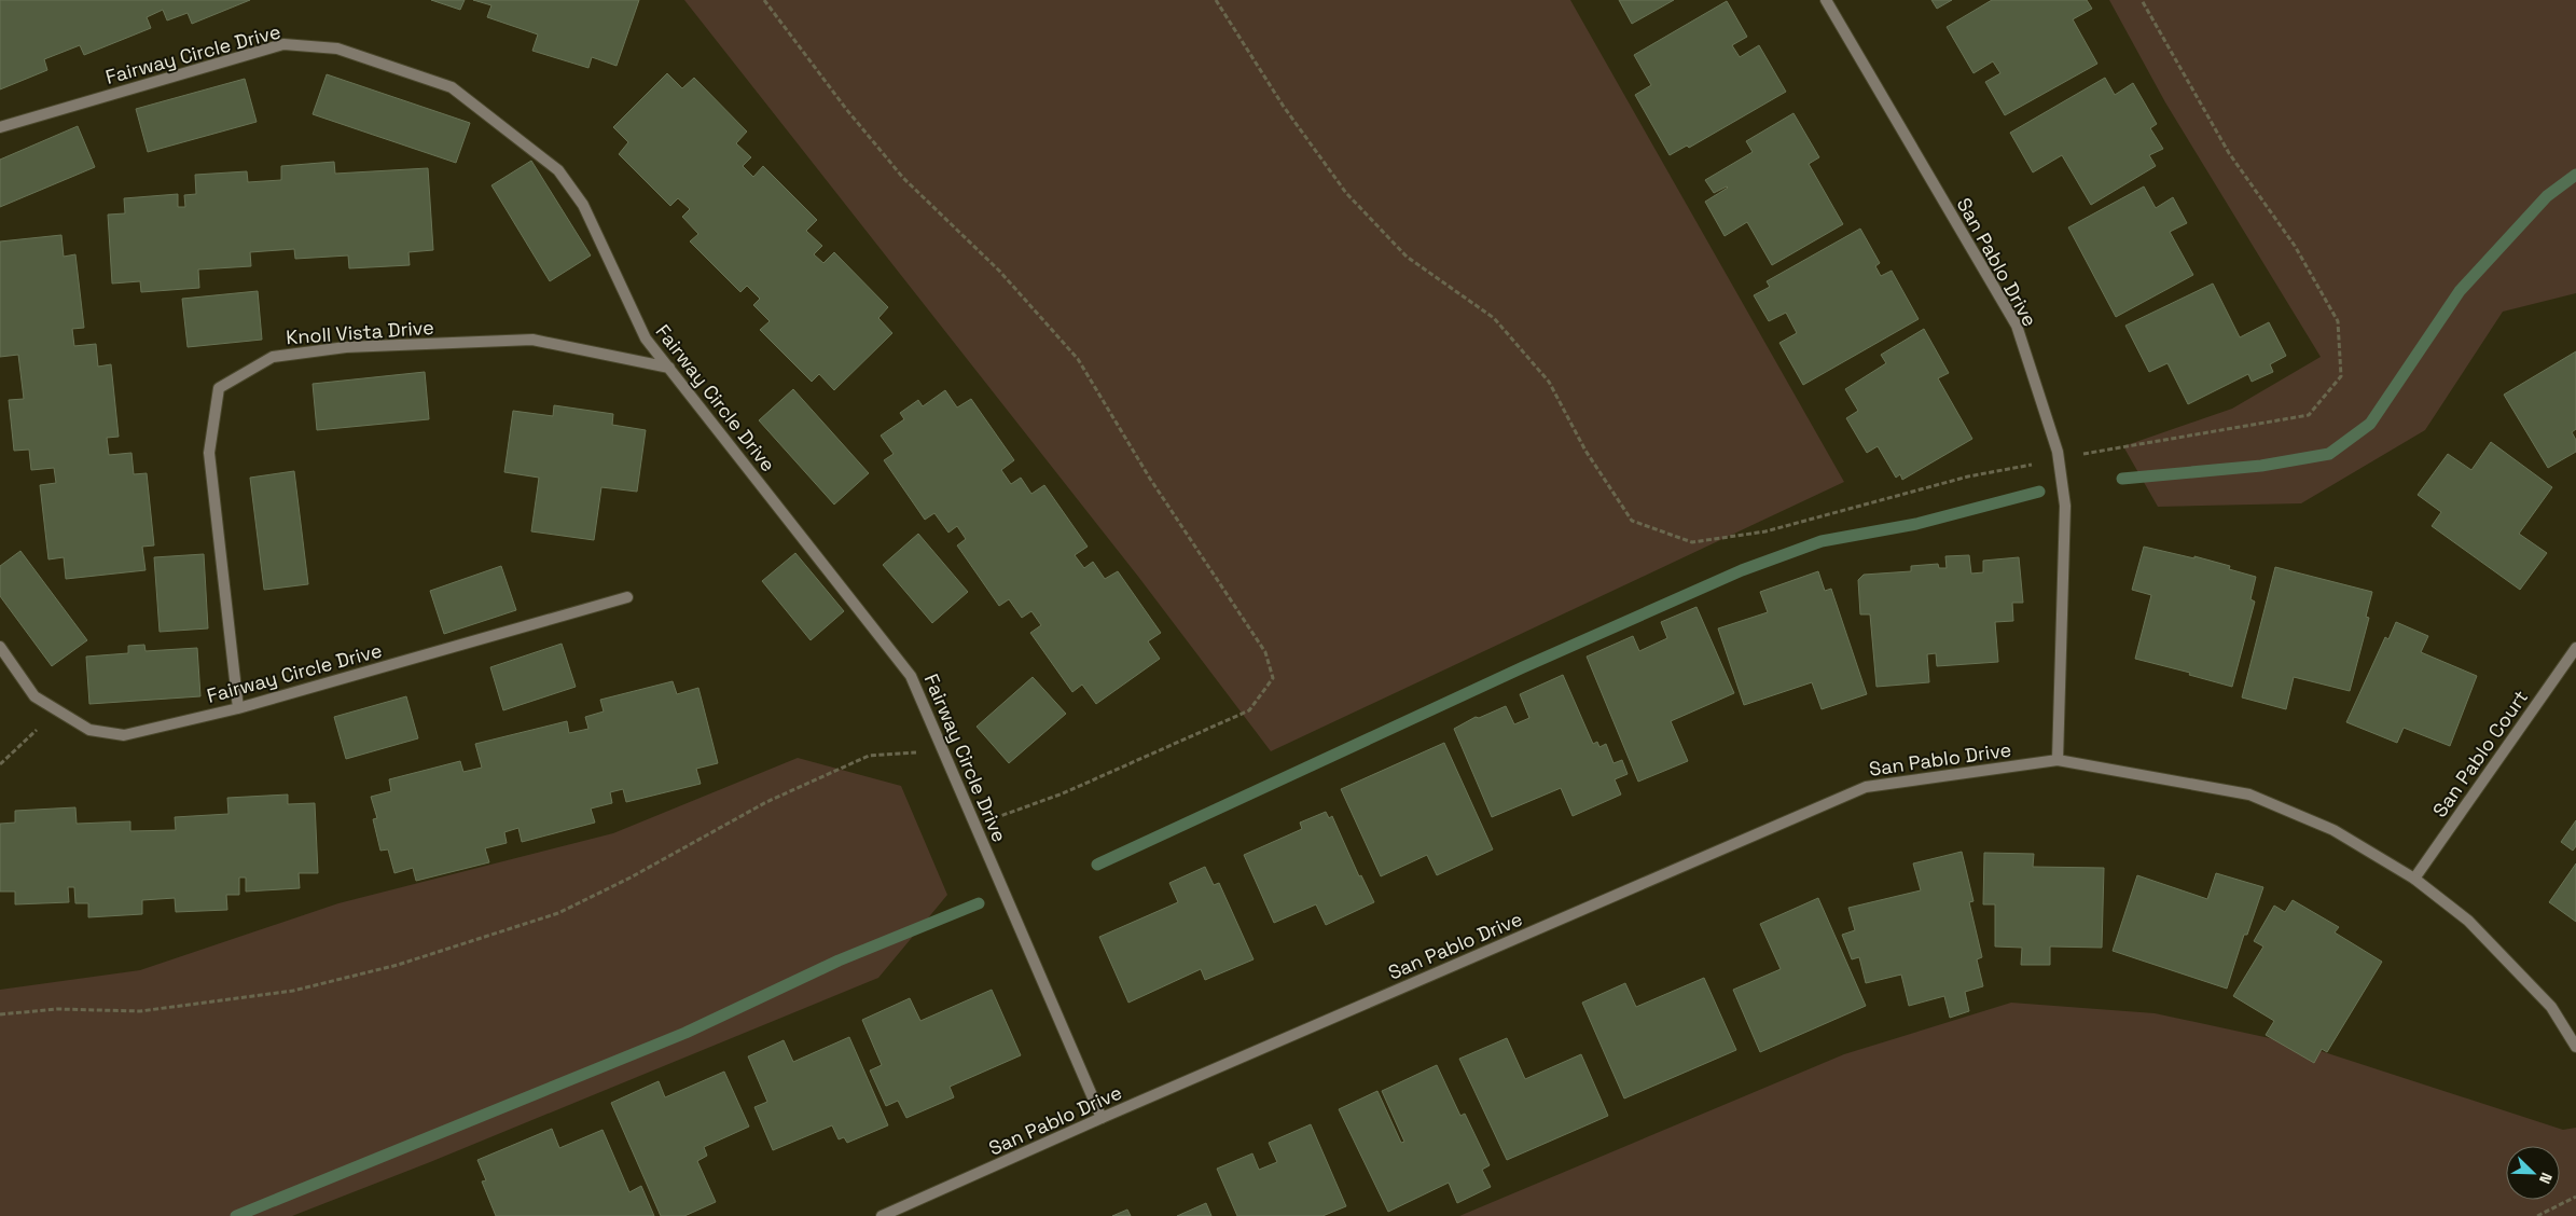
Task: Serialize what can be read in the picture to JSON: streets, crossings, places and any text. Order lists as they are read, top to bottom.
{
  "streets": {
    "street": [
      "Fairway Circle Drive",
      "San Pablo Drive",
      "Knoll Vista Drive",
      "San Pablo Court"
    ]
  },
  "crossings": [
    ["Fairway Circle Drive", "San Pablo Drive"],
    ["Fairway Circle Drive", "Knoll Vista Drive"],
    ["San Pablo Drive", "San Pablo Court"]
  ],
  "north": "bottom right"
}
